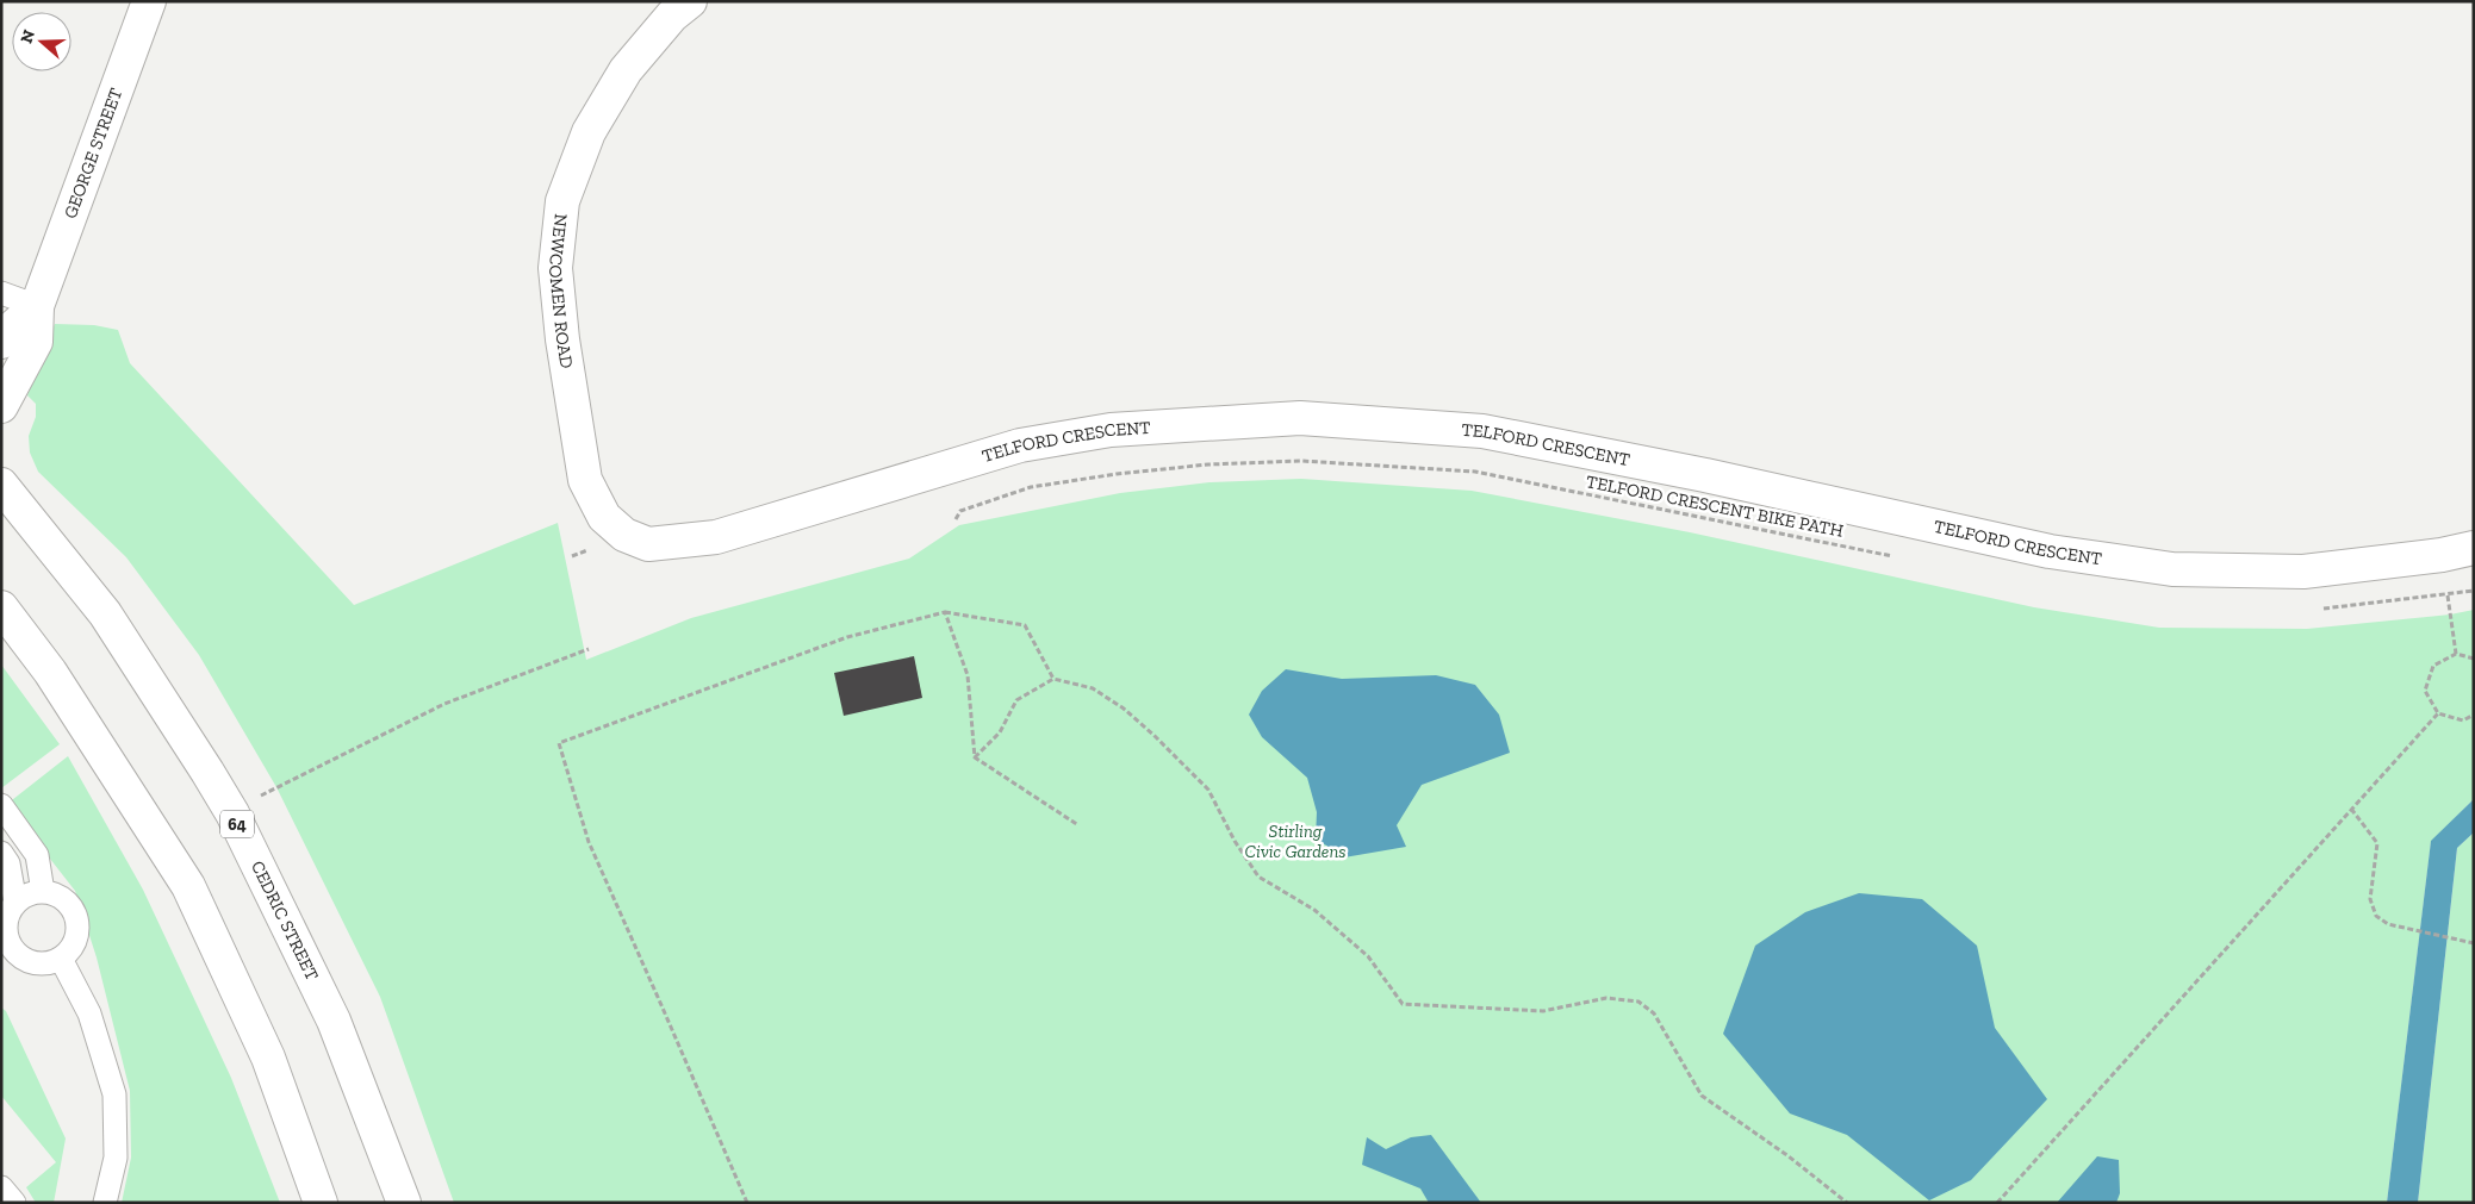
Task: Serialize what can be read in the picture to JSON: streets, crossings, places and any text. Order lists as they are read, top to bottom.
{
  "streets": {
    "street": [
      "GEORGE STREET",
      "NEWCOMEN ROAD",
      "TELFORD CRESCENT",
      "64",
      "CEDRIC STREET"
    ],
    "path": ["TELFORD CRESCENT BIKE PATH"]
  },
  "crossings": [
    ["NEWCOMEN ROAD", "TELFORD CRESCENT"]
  ],
  "parks": ["Stirling Civic Gardens"],
  "north": "left"
}
